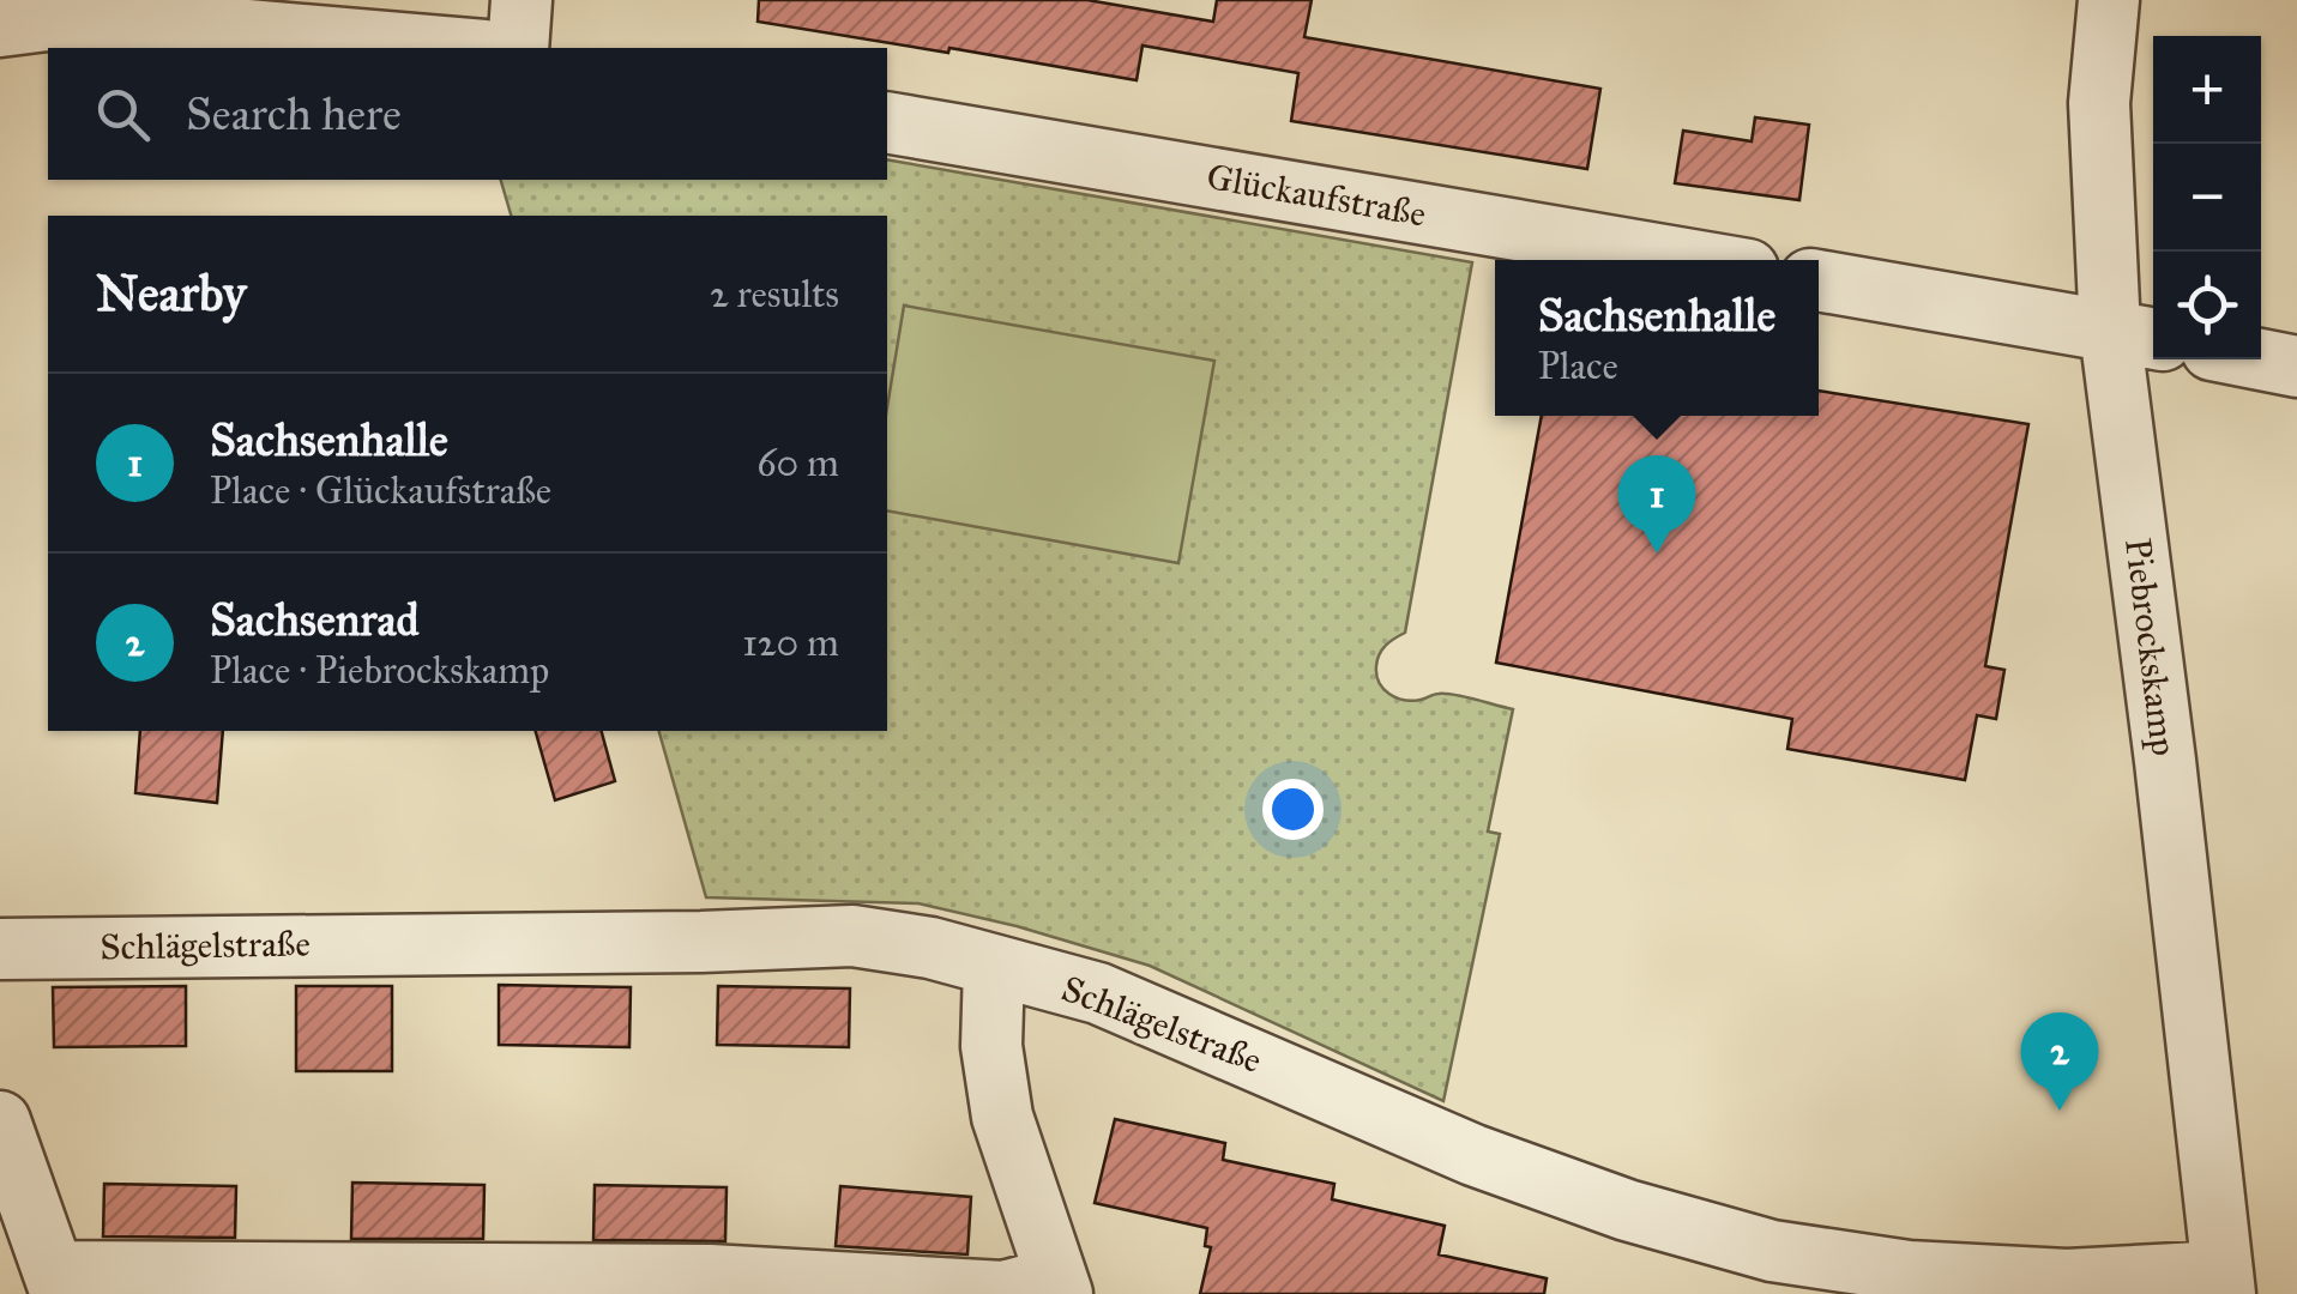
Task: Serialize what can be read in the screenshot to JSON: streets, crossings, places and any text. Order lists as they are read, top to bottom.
{
  "streets": {
    "street": ["Glückaufstraße", "Piebrockskamp", "Schlägelstraße"]
  },
  "crossings": [
    ["Piebrockskamp", "Schlägelstraße"]
  ],
  "page": {
    "map_buttons": ["+", "−"],
    "search": "Search here",
    "heading": ["Nearby", "2 results"],
    "popup": ["Sachsenhalle", "Place"],
    "list": [
      {
        "mark": "1",
        "name": "Sachsenhalle",
        "note": "Place · Glückaufstraße",
        "value": "60 m"
      },
      {
        "mark": "2",
        "name": "Sachsenrad",
        "note": "Place · Piebrockskamp",
        "value": "120 m"
      }
    ],
    "pins": ["1", "2"]
  }
}
